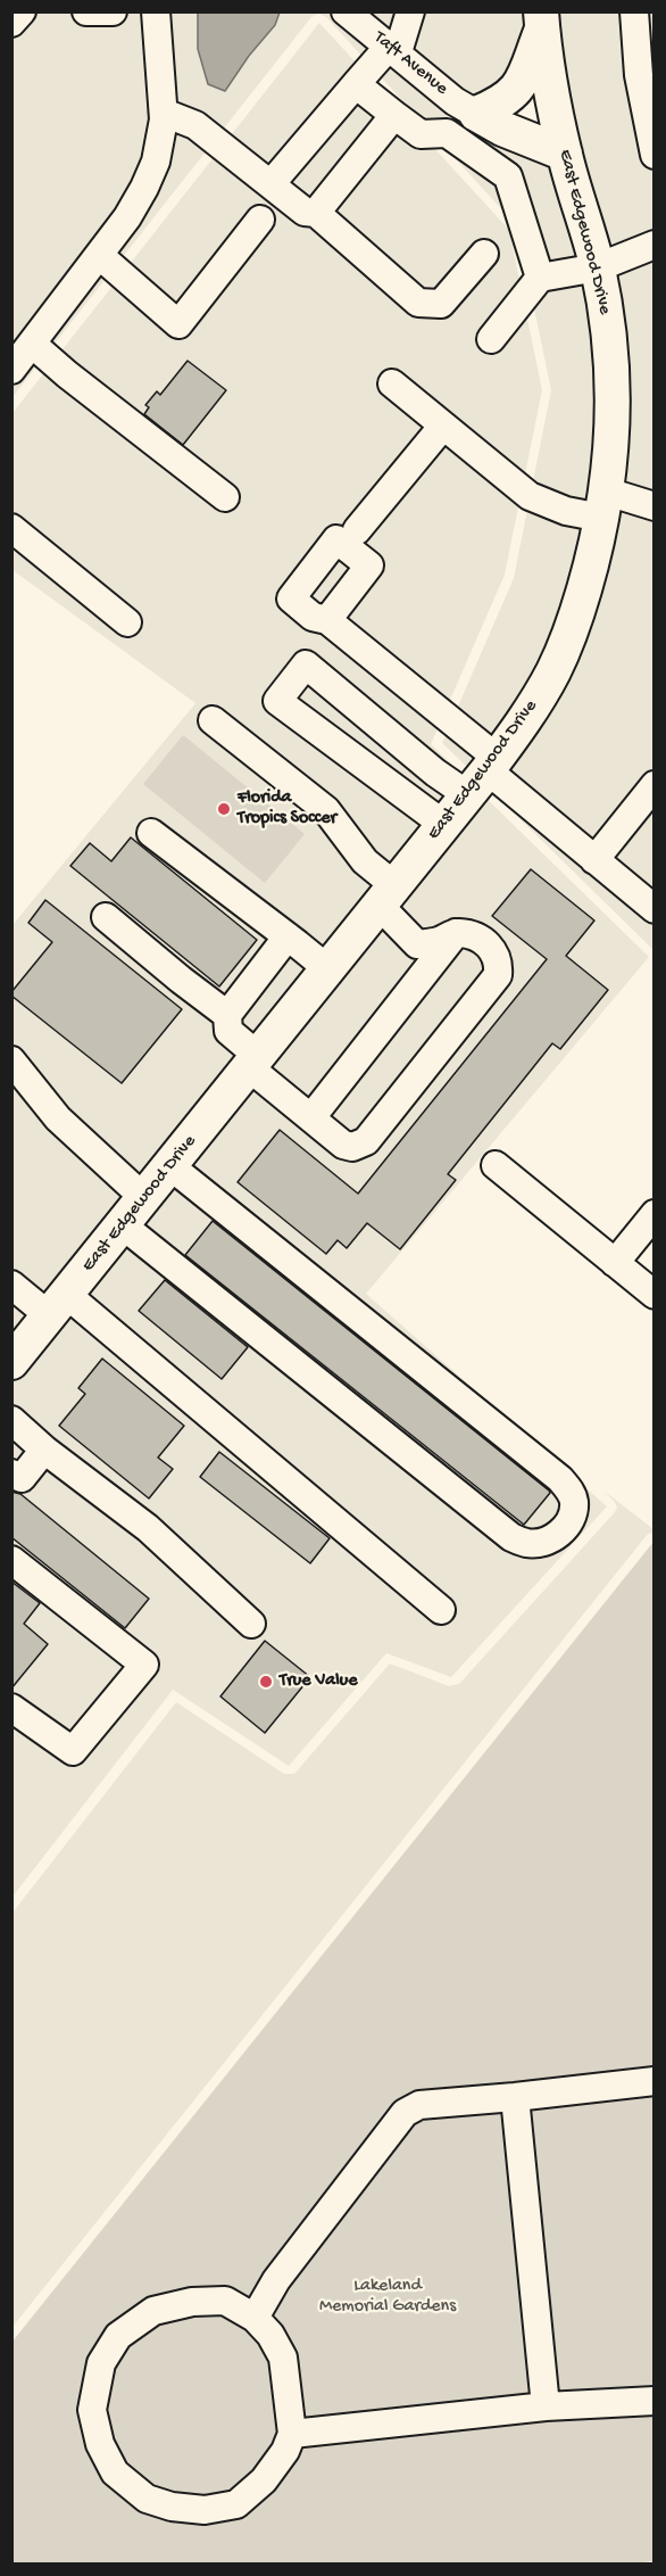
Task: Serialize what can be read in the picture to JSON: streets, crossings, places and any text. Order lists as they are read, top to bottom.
{
  "streets": {
    "main road": ["East Edgewood Drive"],
    "street": ["Taft Avenue"]
  },
  "parks": ["Lakeland Memorial Gardens"],
  "places": ["Florida Tropics Soccer", "True Value"]
}
